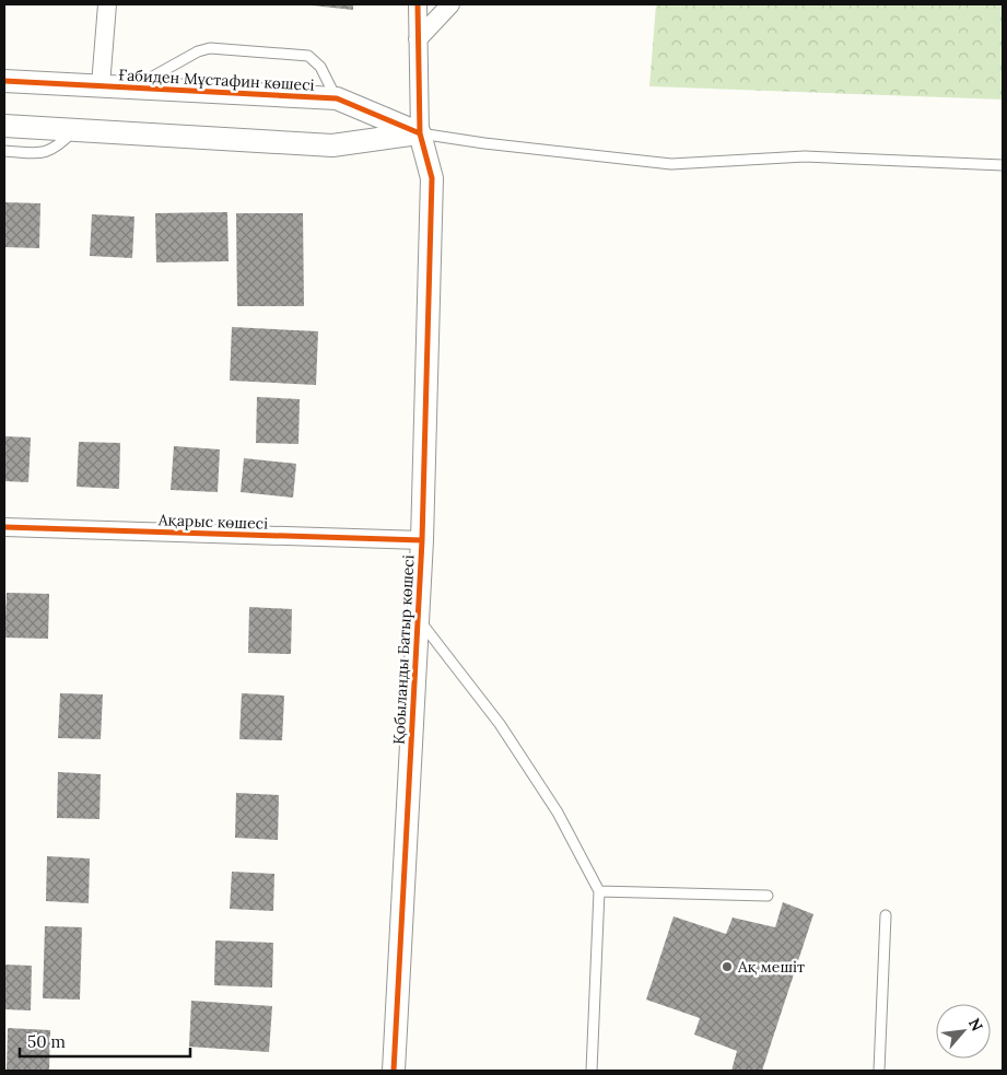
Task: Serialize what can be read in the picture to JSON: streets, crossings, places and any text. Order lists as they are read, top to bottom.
{
  "streets": {
    "street": ["Ғабиден Мұстафин көшесі", "Ақарыс көшесі", "Қобыланды Батыр көшесі"]
  },
  "crossings": [
    ["Ғабиден Мұстафин көшесі", "Қобыланды Батыр көшесі"],
    ["Ақарыс көшесі", "Қобыланды Батыр көшесі"]
  ],
  "places": ["Ақ мешіт"],
  "scale_bar": "50 m",
  "north": "top right"
}
